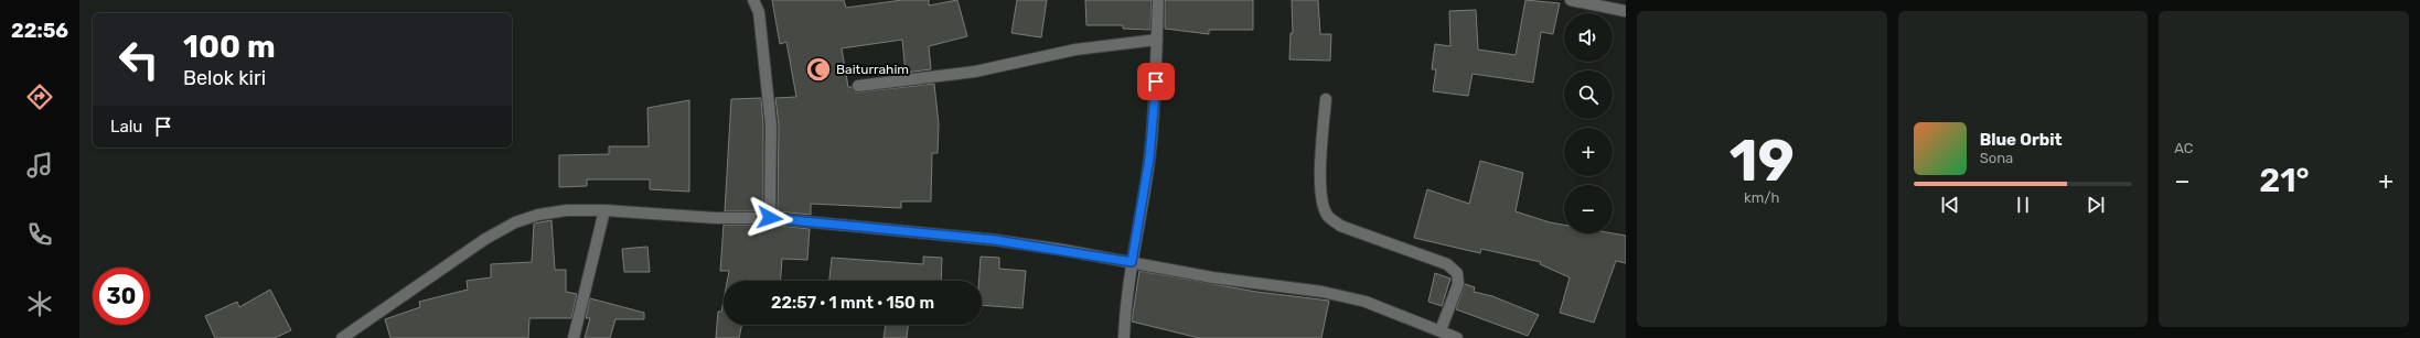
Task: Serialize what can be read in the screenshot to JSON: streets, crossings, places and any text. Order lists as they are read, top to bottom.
{
  "places": {
    "mosque": ["Baiturrahim"]
  },
  "page": {
    "tabs": "22:56",
    "tile": [
      ["19", "km/h"],
      "AC"
    ],
    "map_buttons": ["+", "−"],
    "turn": ["100 m", "Belok kiri"],
    "then": "Lalu",
    "song": ["Blue Orbit", "Sona"],
    "heat": ["−", "21°", "+"],
    "limit": "30",
    "trip": "22:57 · 1 mnt · 150 m"
  }
}
